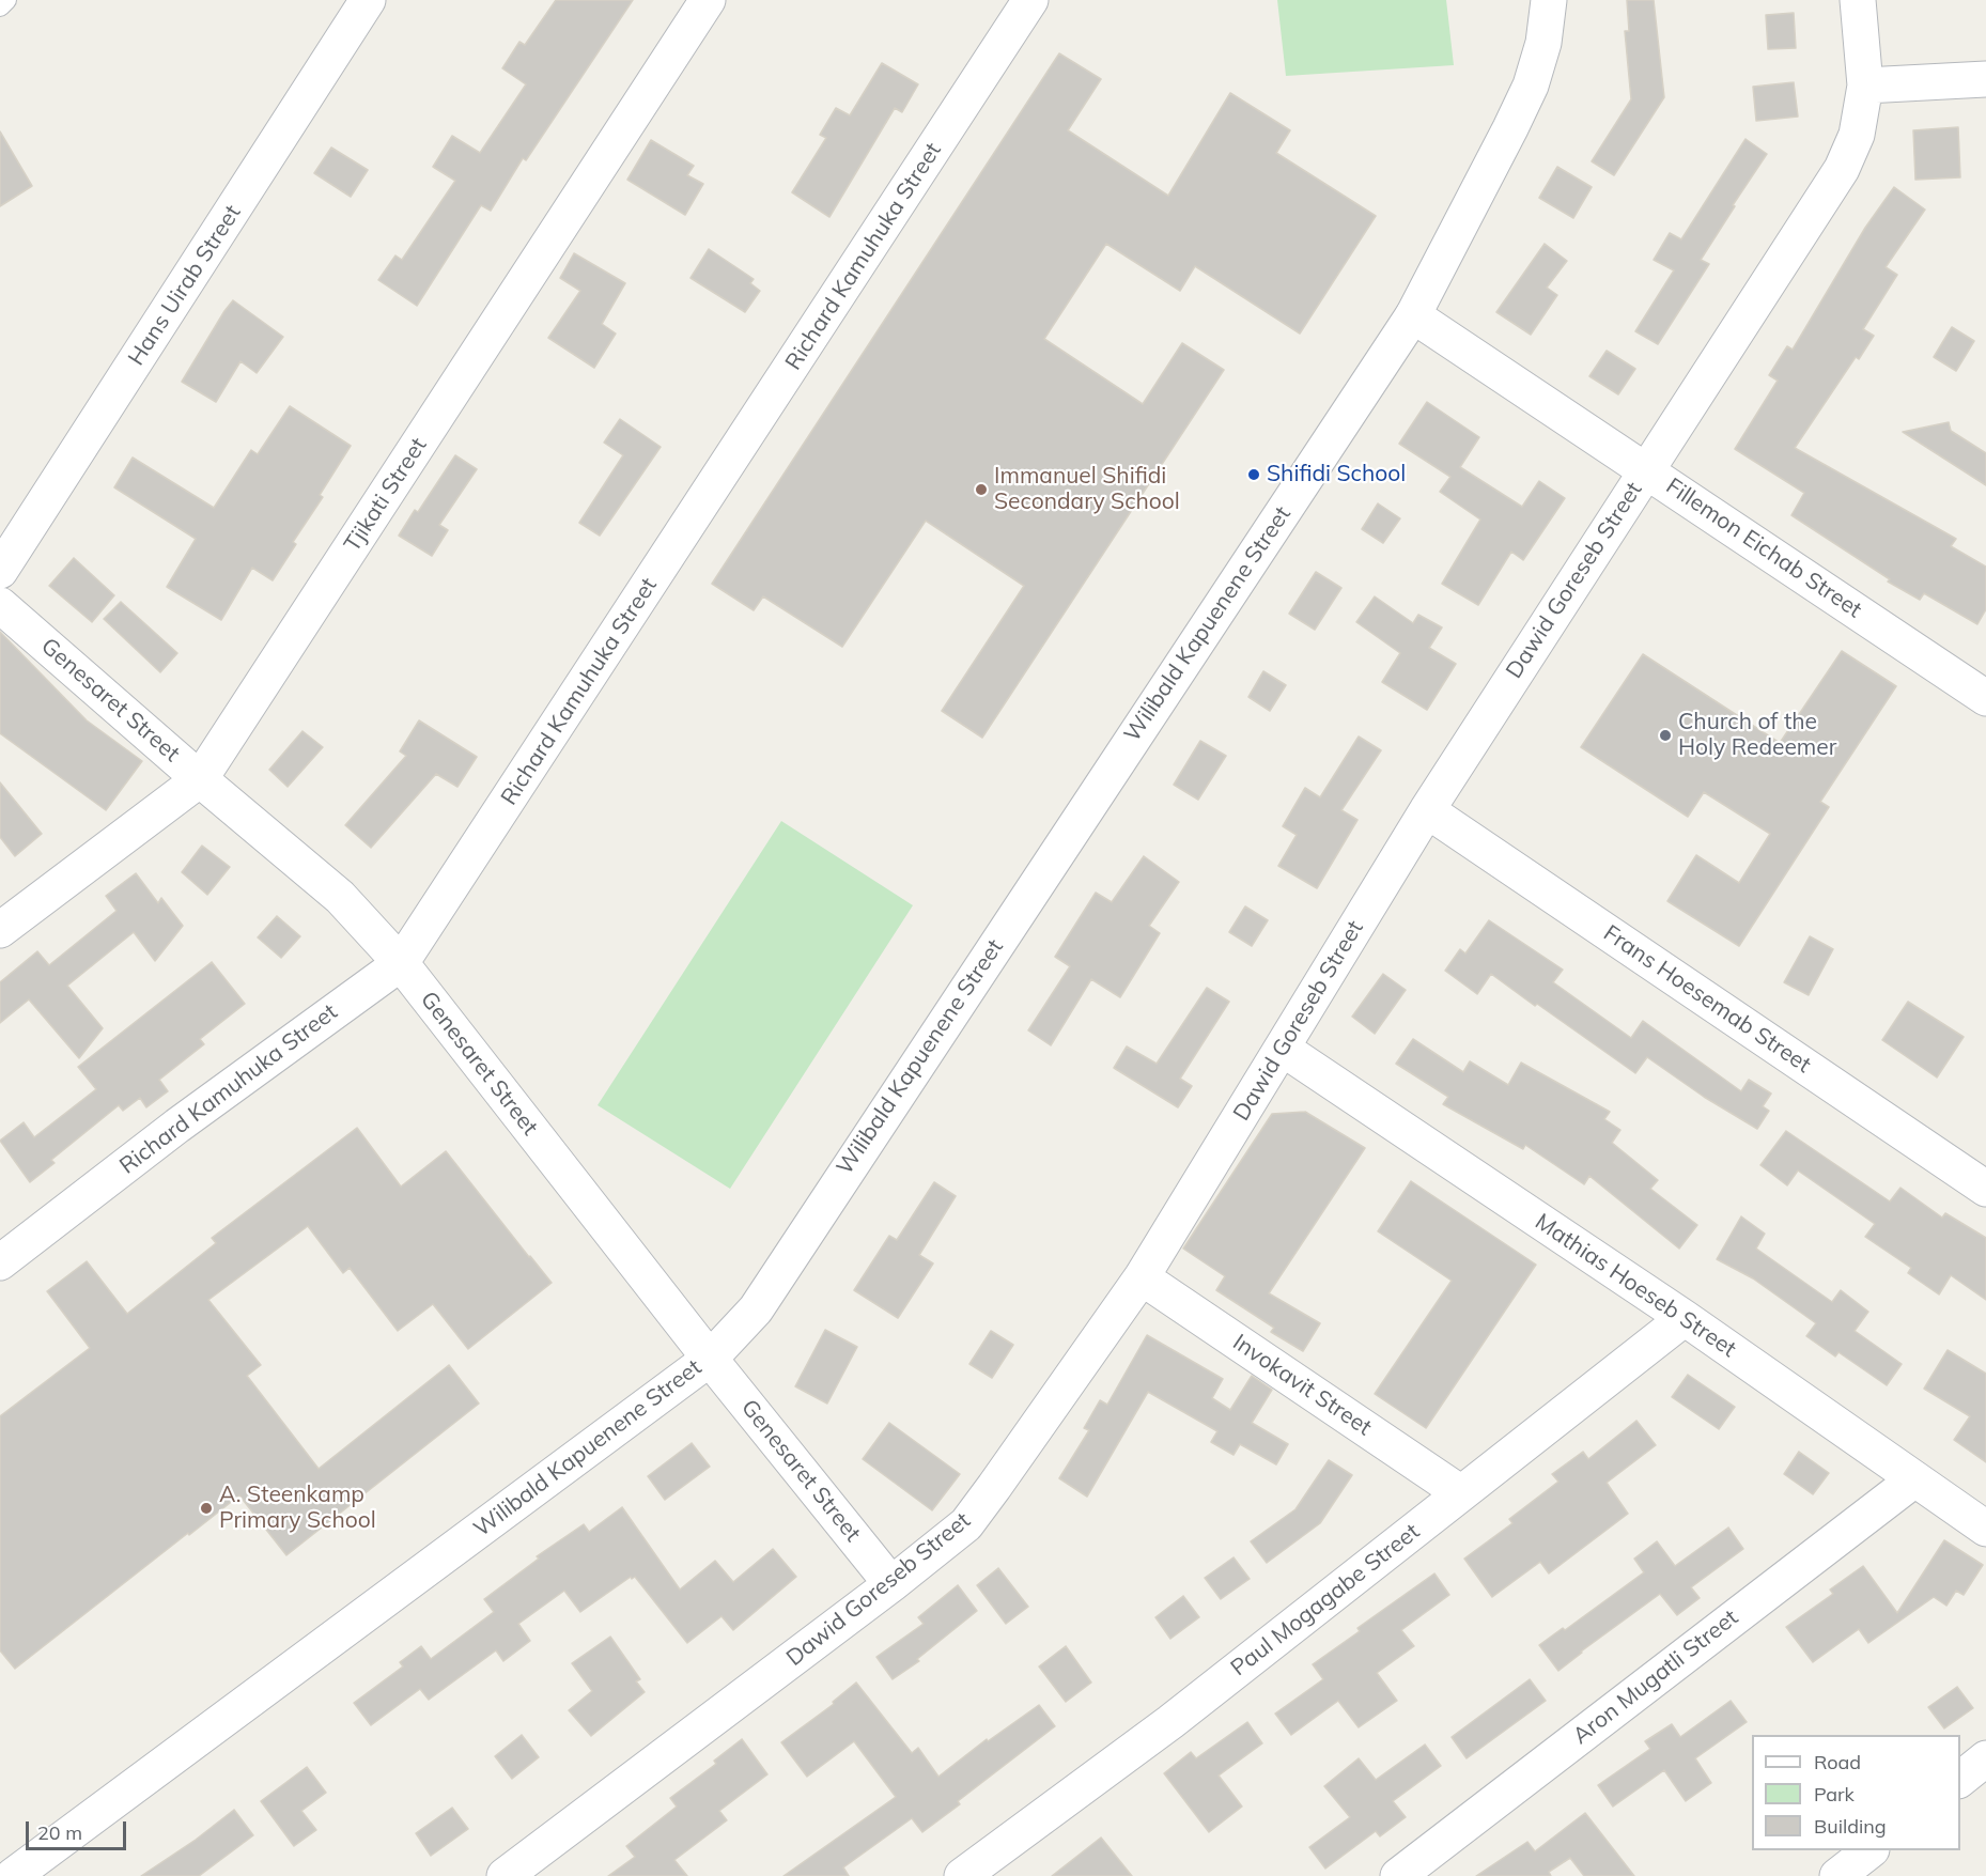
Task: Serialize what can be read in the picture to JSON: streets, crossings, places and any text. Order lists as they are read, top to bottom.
{
  "streets": {
    "street": [
      "Richard Kamuhuka Street",
      "Hans Uirab Street",
      "Tjikati Street",
      "Fillemon Eichab Street",
      "Dawid Goreseb Street",
      "Wilibald Kapuenene Street",
      "Genesaret Street",
      "Frans Hoesemab Street",
      "Mathias Hoeseb Street",
      "Invokavit Street",
      "Paul Mogagabe Street",
      "Aron Mugatli Street"
    ]
  },
  "crossings": [
    ["Richard Kamuhuka Street", "Genesaret Street"],
    ["Tjikati Street", "Genesaret Street"],
    ["Fillemon Eichab Street", "Dawid Goreseb Street"],
    ["Fillemon Eichab Street", "Wilibald Kapuenene Street"],
    ["Dawid Goreseb Street", "Genesaret Street"],
    ["Dawid Goreseb Street", "Frans Hoesemab Street"],
    ["Dawid Goreseb Street", "Mathias Hoeseb Street"],
    ["Dawid Goreseb Street", "Invokavit Street"],
    ["Wilibald Kapuenene Street", "Genesaret Street"],
    ["Mathias Hoeseb Street", "Paul Mogagabe Street"],
    ["Mathias Hoeseb Street", "Aron Mugatli Street"],
    ["Invokavit Street", "Paul Mogagabe Street"]
  ],
  "places": [
    "Shifidi School",
    "Immanuel Shifidi Secondary School",
    "Church of the Holy Redeemer",
    "A. Steenkamp Primary School"
  ],
  "legend": ["Road", "Park", "Building"],
  "scale_bar": "20 m"
}
